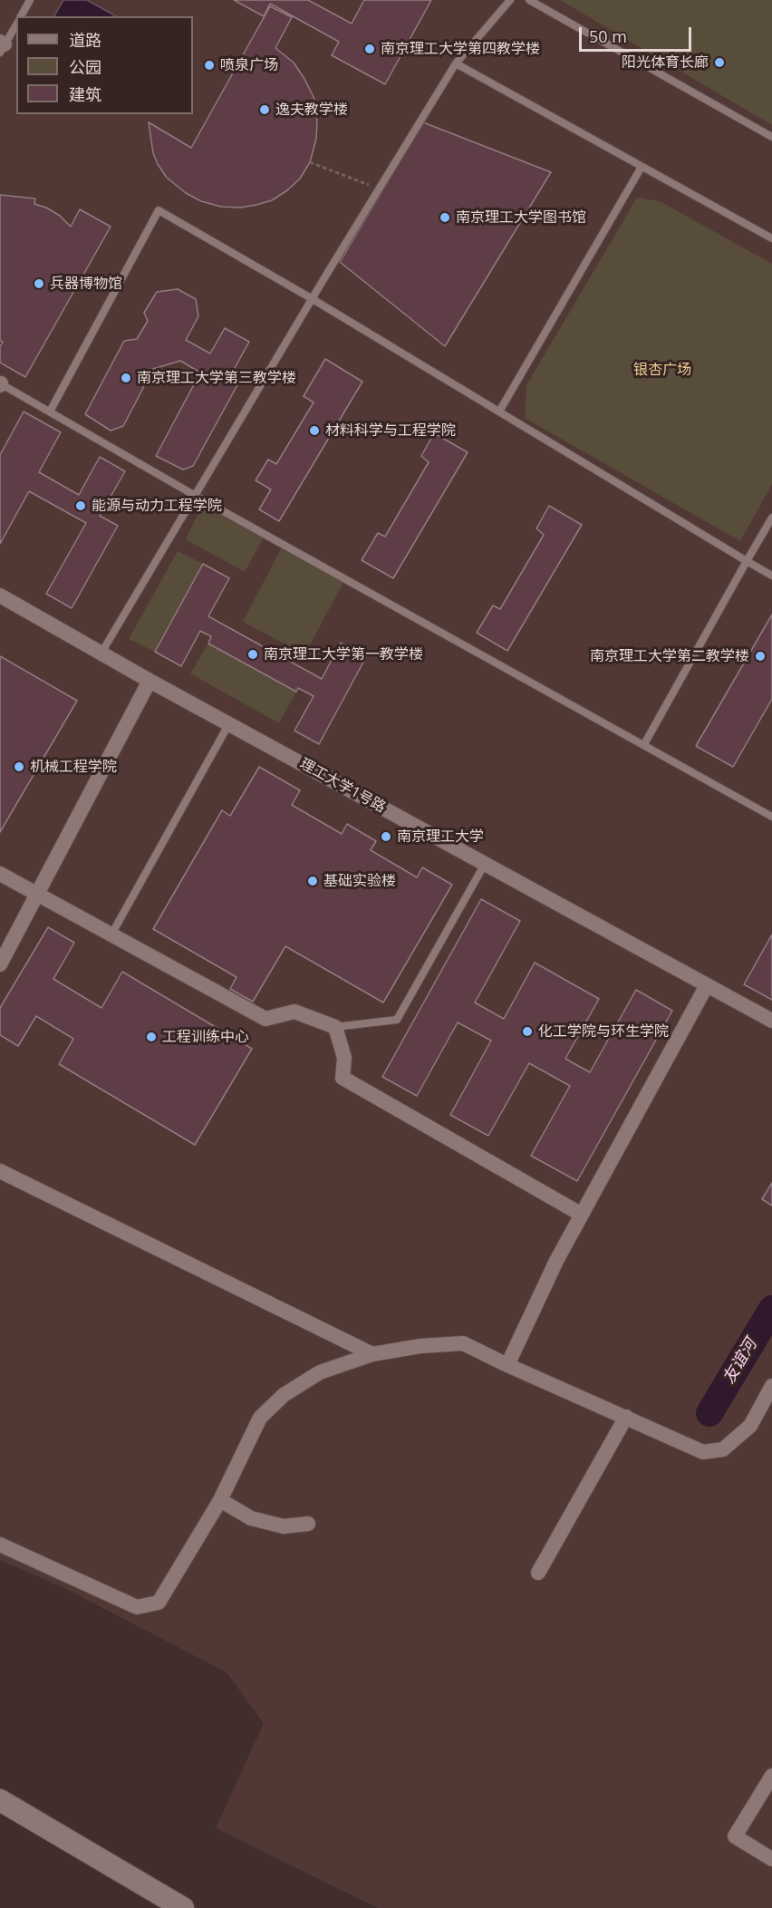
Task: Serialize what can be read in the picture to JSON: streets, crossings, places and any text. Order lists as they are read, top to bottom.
{
  "streets": {
    "street": ["理工大学1号路"]
  },
  "water": ["友谊河"],
  "parks": ["银杏广场"],
  "places": [
    "南京理工大学第四教学楼",
    "阳光体育长廊",
    "喷泉广场",
    "逸夫教学楼",
    "南京理工大学图书馆",
    "兵器博物馆",
    "南京理工大学第三教学楼",
    "材料科学与工程学院",
    "能源与动力工程学院",
    "南京理工大学第一教学楼",
    "南京理工大学第二教学楼",
    "机械工程学院",
    "南京理工大学",
    "基础实验楼",
    "化工学院与环生学院",
    "工程训练中心"
  ],
  "legend": ["道路", "公园", "建筑"],
  "scale_bar": "50 m"
}
